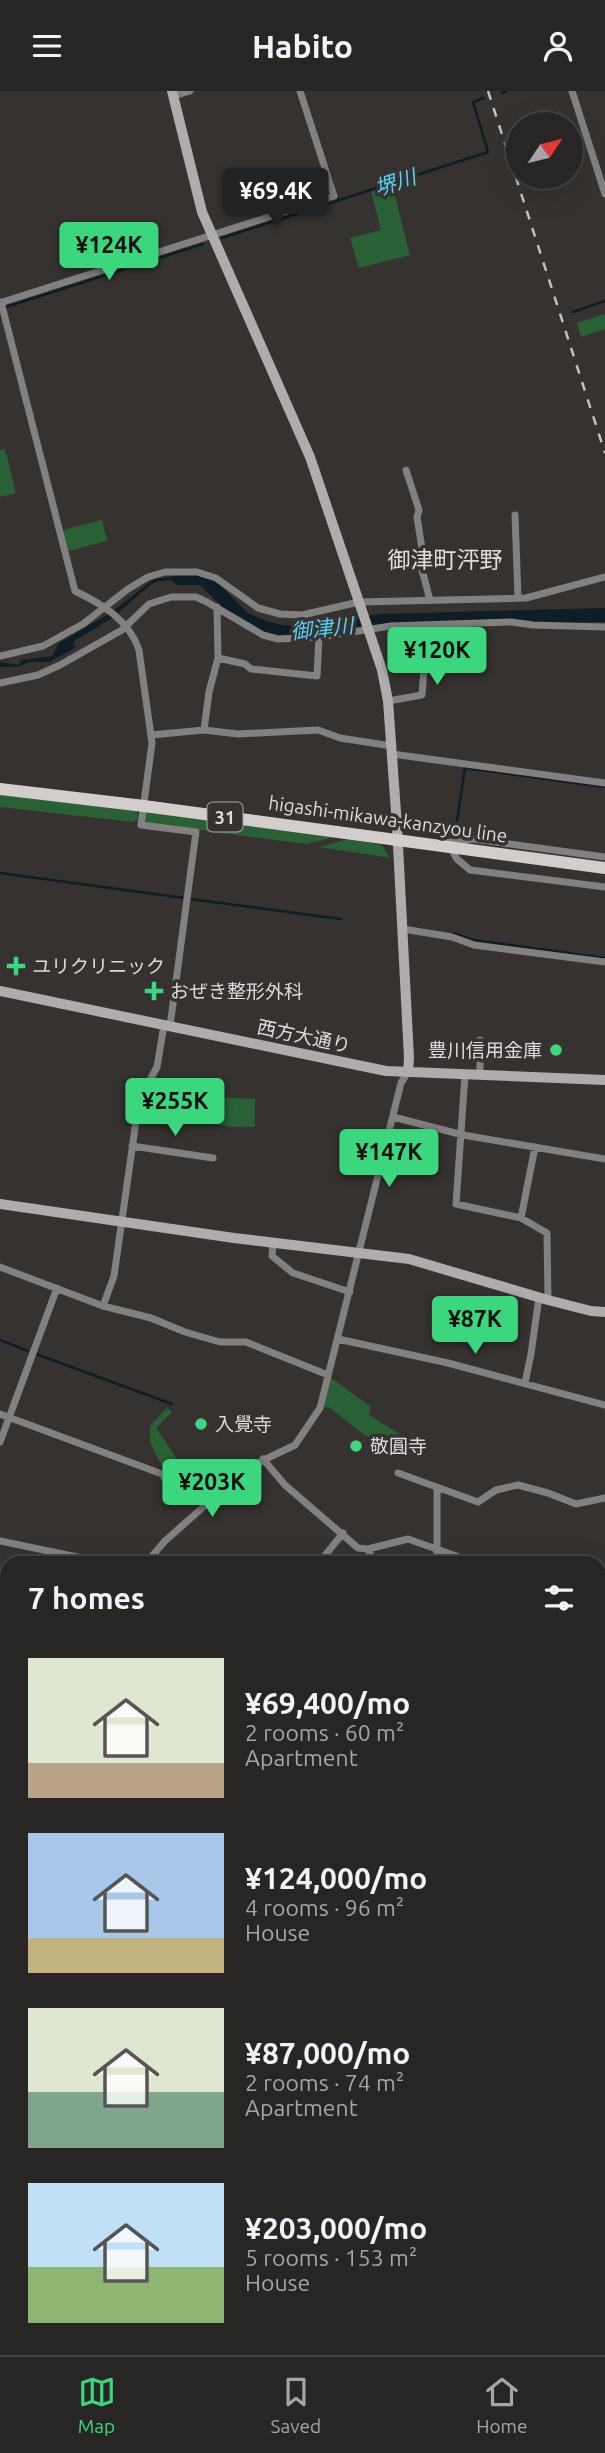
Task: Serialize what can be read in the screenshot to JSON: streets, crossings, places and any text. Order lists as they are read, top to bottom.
{
  "streets": {
    "main road": ["31", "higashi-mikawa-kanzyou line"],
    "street": ["西方大通り"]
  },
  "districts": ["御津町泙野"],
  "water": ["堺川", "御津川"],
  "places": {
    "health": ["ユリクリニック", "おぜき整形外科"],
    "other": ["豊川信用金庫", "入覺寺", "敬圓寺"]
  },
  "north": "top right",
  "page": {
    "header": "Habito",
    "price": [
      "¥69.4K",
      "¥124K",
      "¥120K",
      "¥255K",
      "¥147K",
      "¥87K",
      "¥203K"
    ],
    "heading": "7 homes",
    "list": [
      {
        "name": "¥69,400/mo",
        "note": "2 rooms · 60 m² · Apartment"
      },
      {
        "name": "¥124,000/mo",
        "note": "4 rooms · 96 m² · House"
      },
      {
        "name": "¥87,000/mo",
        "note": "2 rooms · 74 m² · Apartment"
      },
      {
        "name": "¥203,000/mo",
        "note": "5 rooms · 153 m² · House"
      }
    ],
    "tabs": ["Map", "Saved", "Home"]
  }
}
